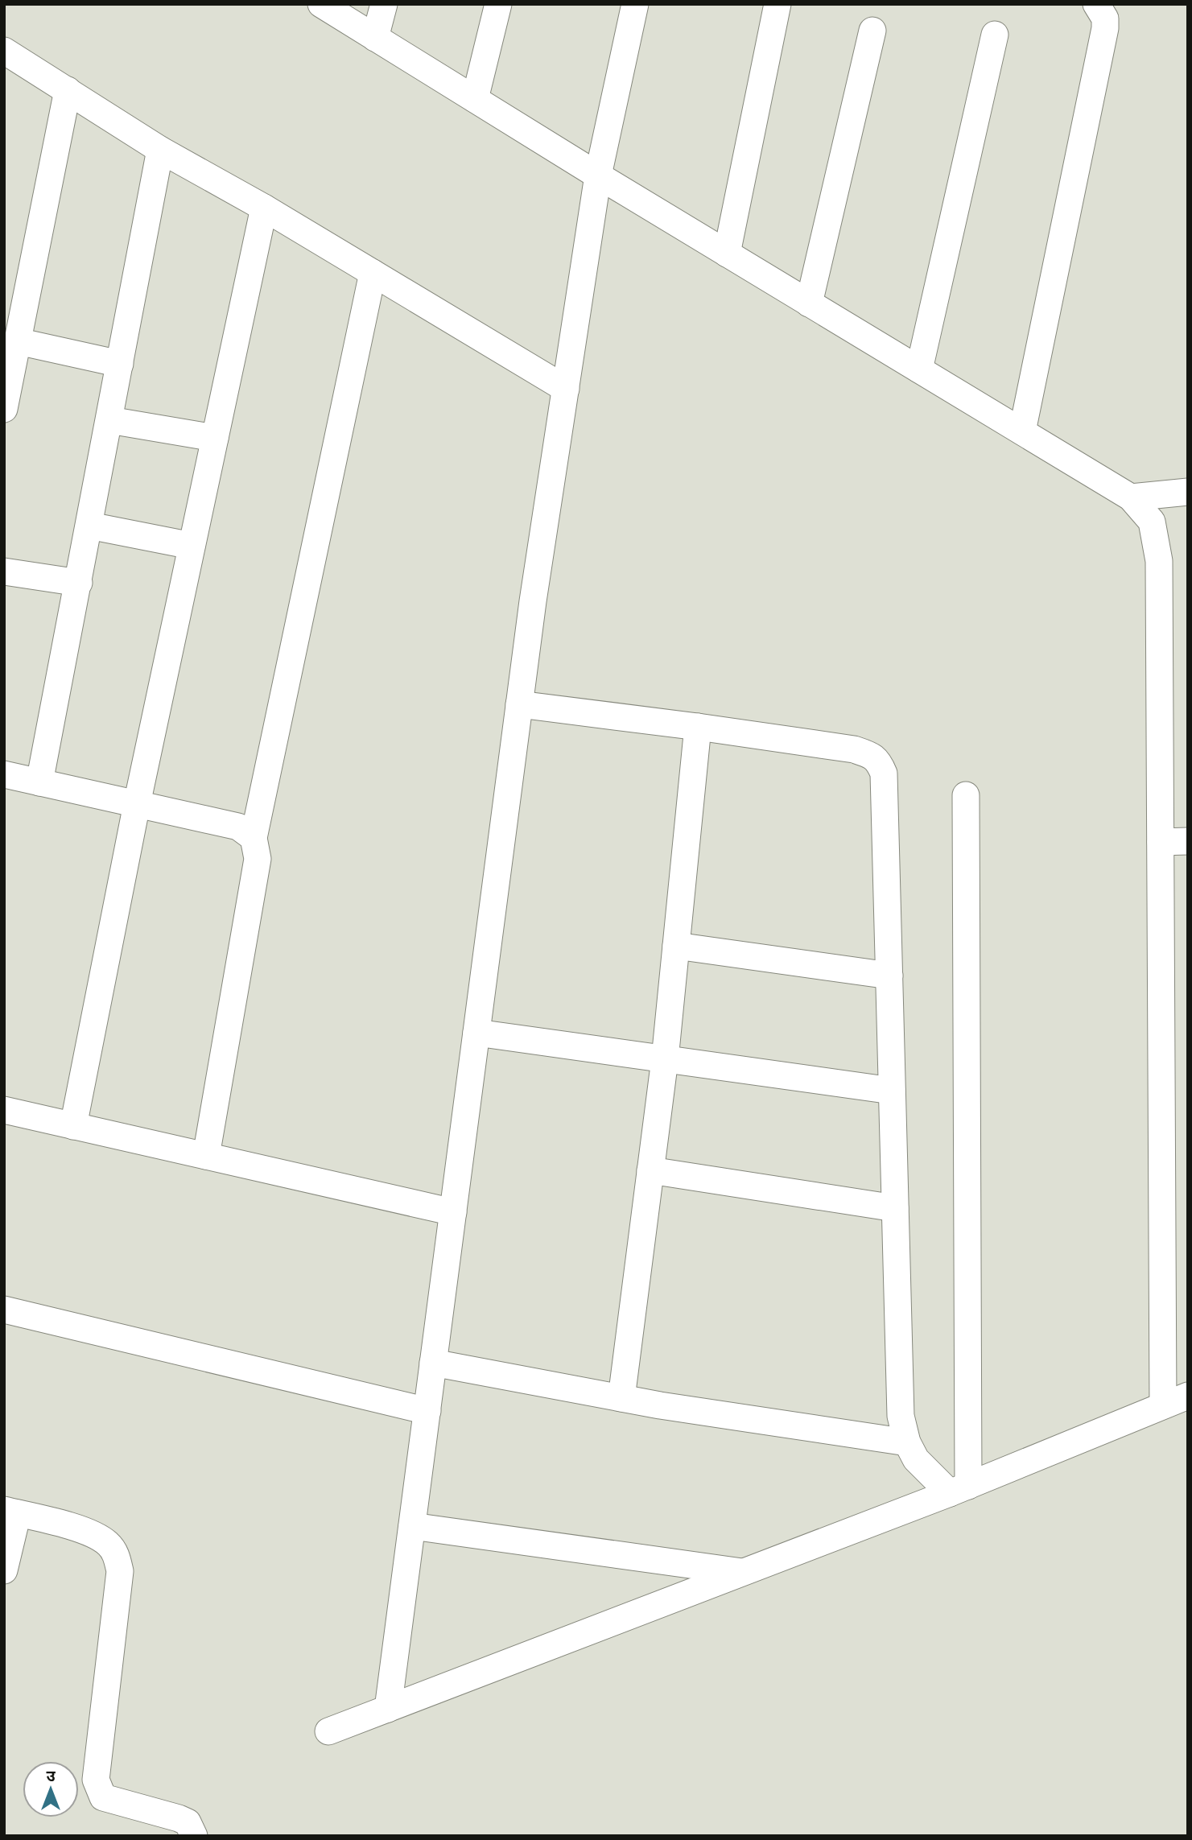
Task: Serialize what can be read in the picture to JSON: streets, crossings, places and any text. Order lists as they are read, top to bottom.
{
  "north": "top"
}
